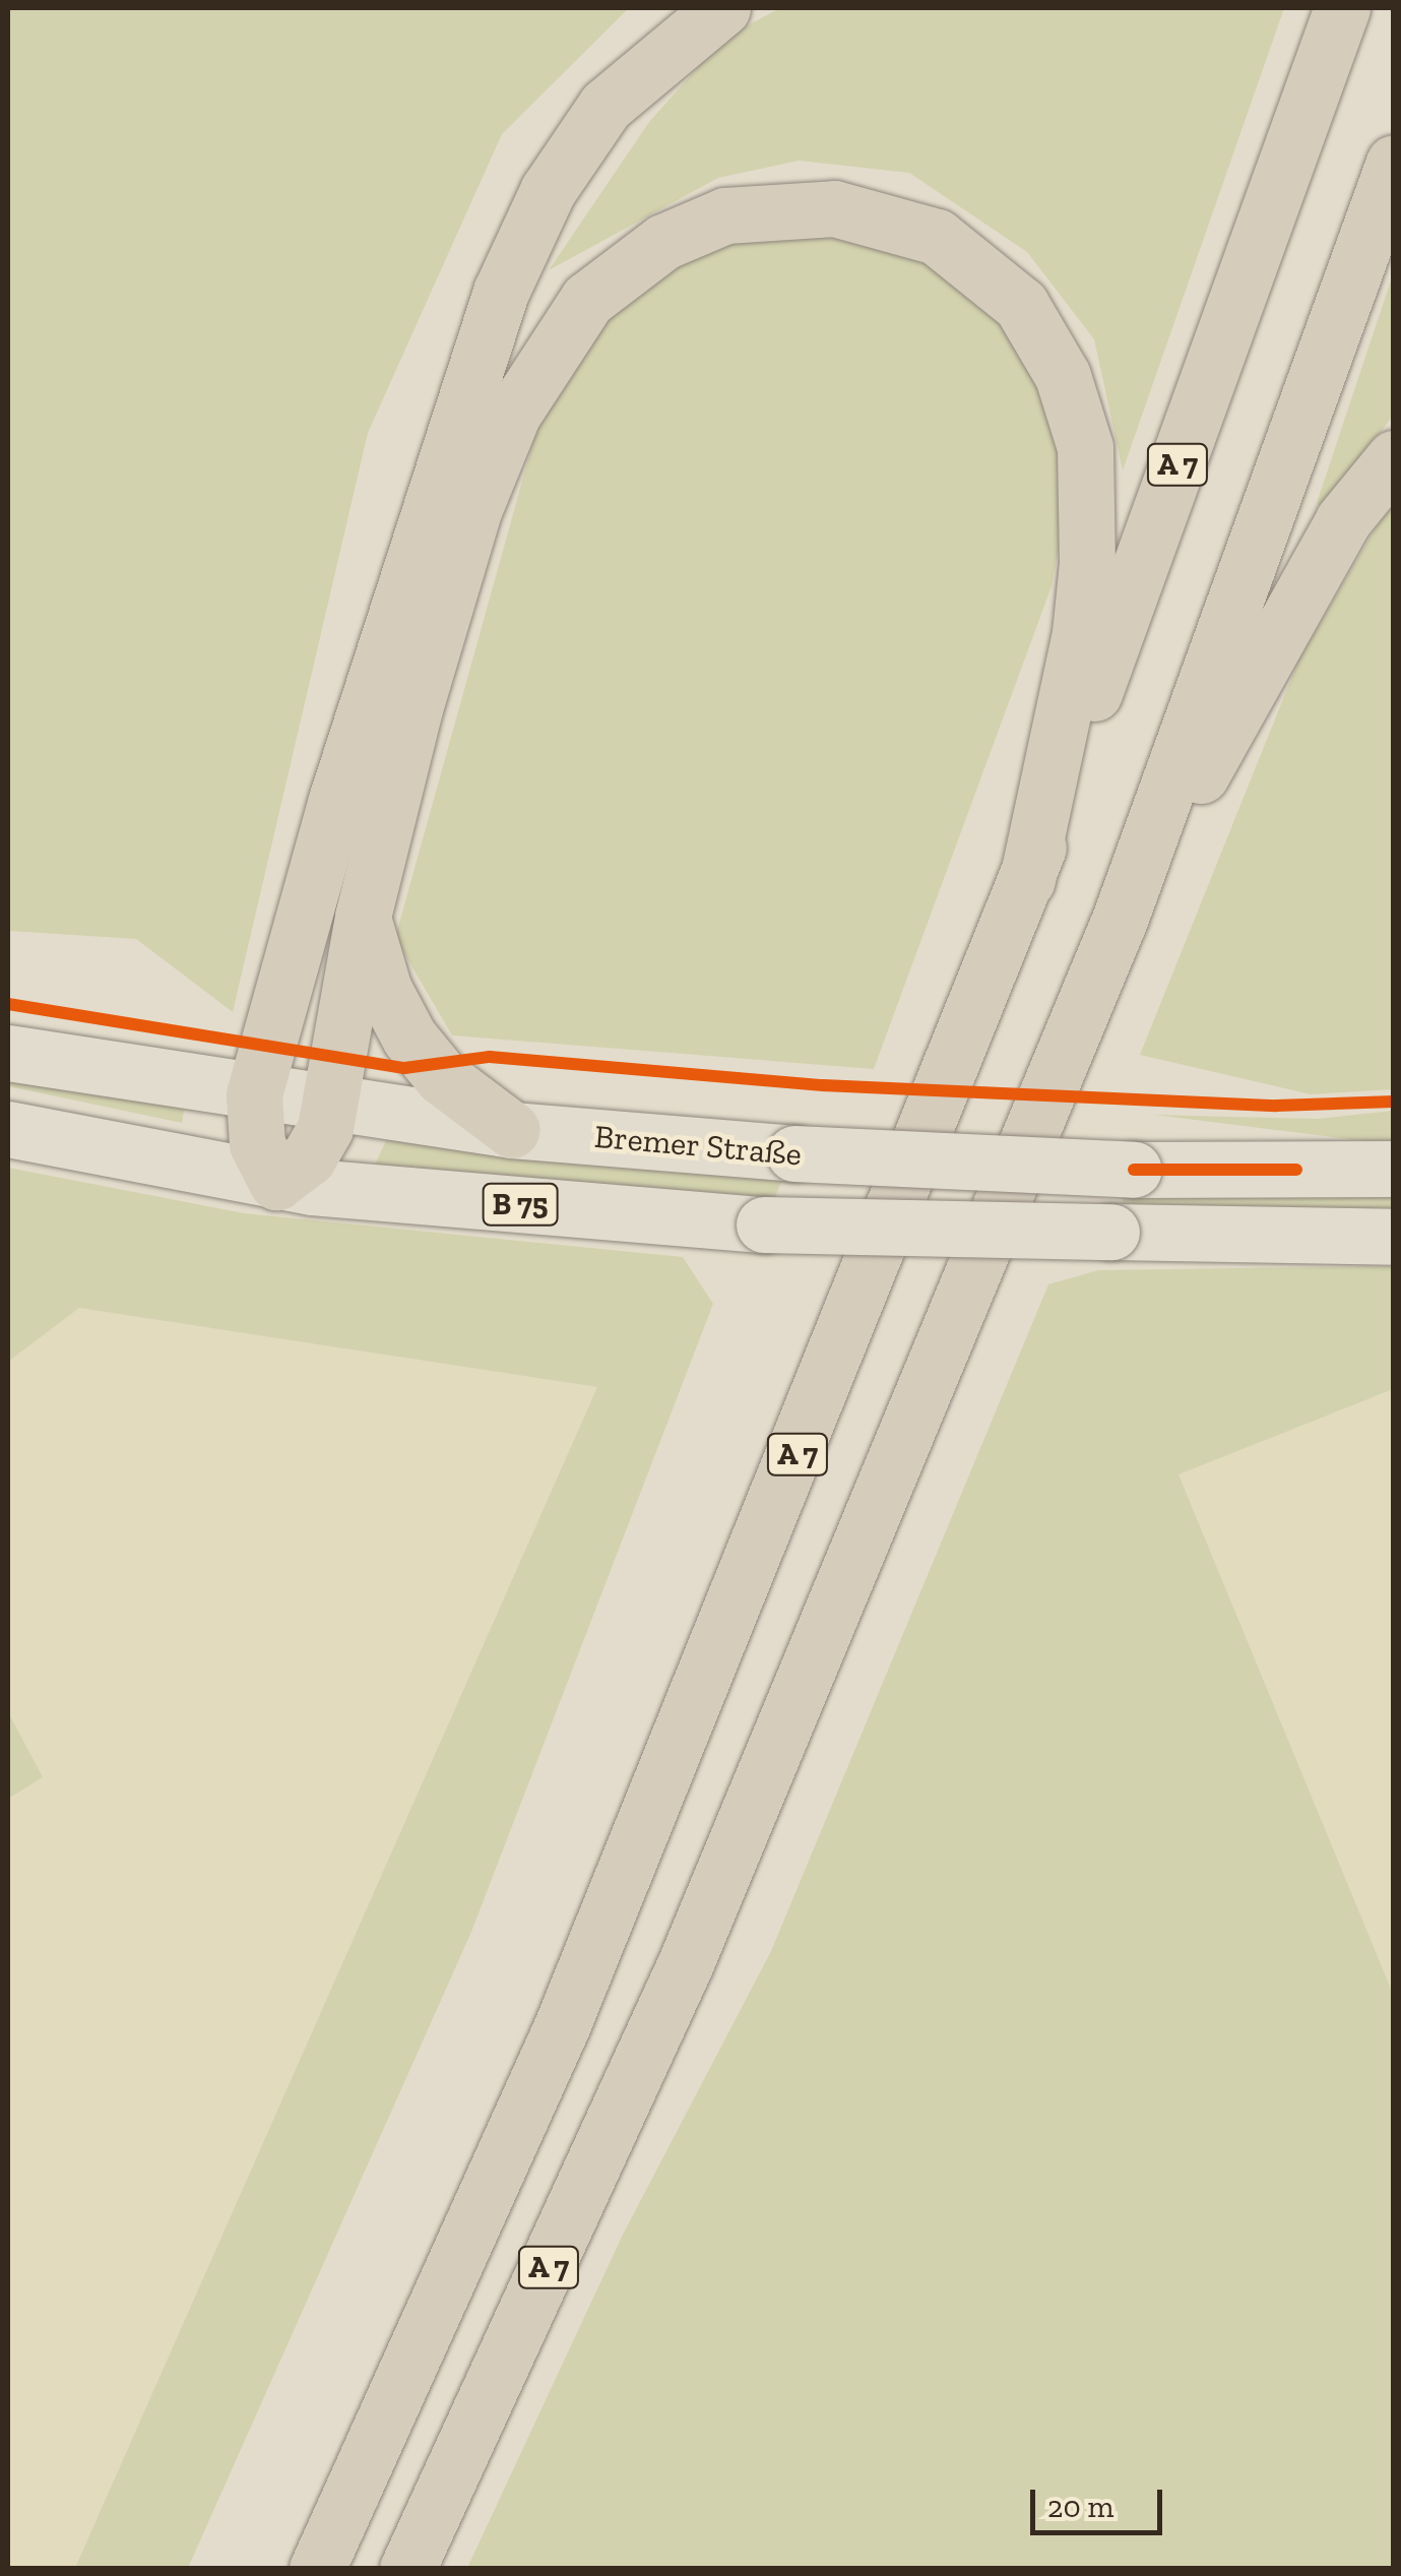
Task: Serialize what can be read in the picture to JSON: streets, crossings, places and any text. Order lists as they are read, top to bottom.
{
  "streets": {
    "highway": ["A 7"],
    "main road": ["Bremer Straße", "B 75"]
  },
  "scale_bar": "20 m"
}
